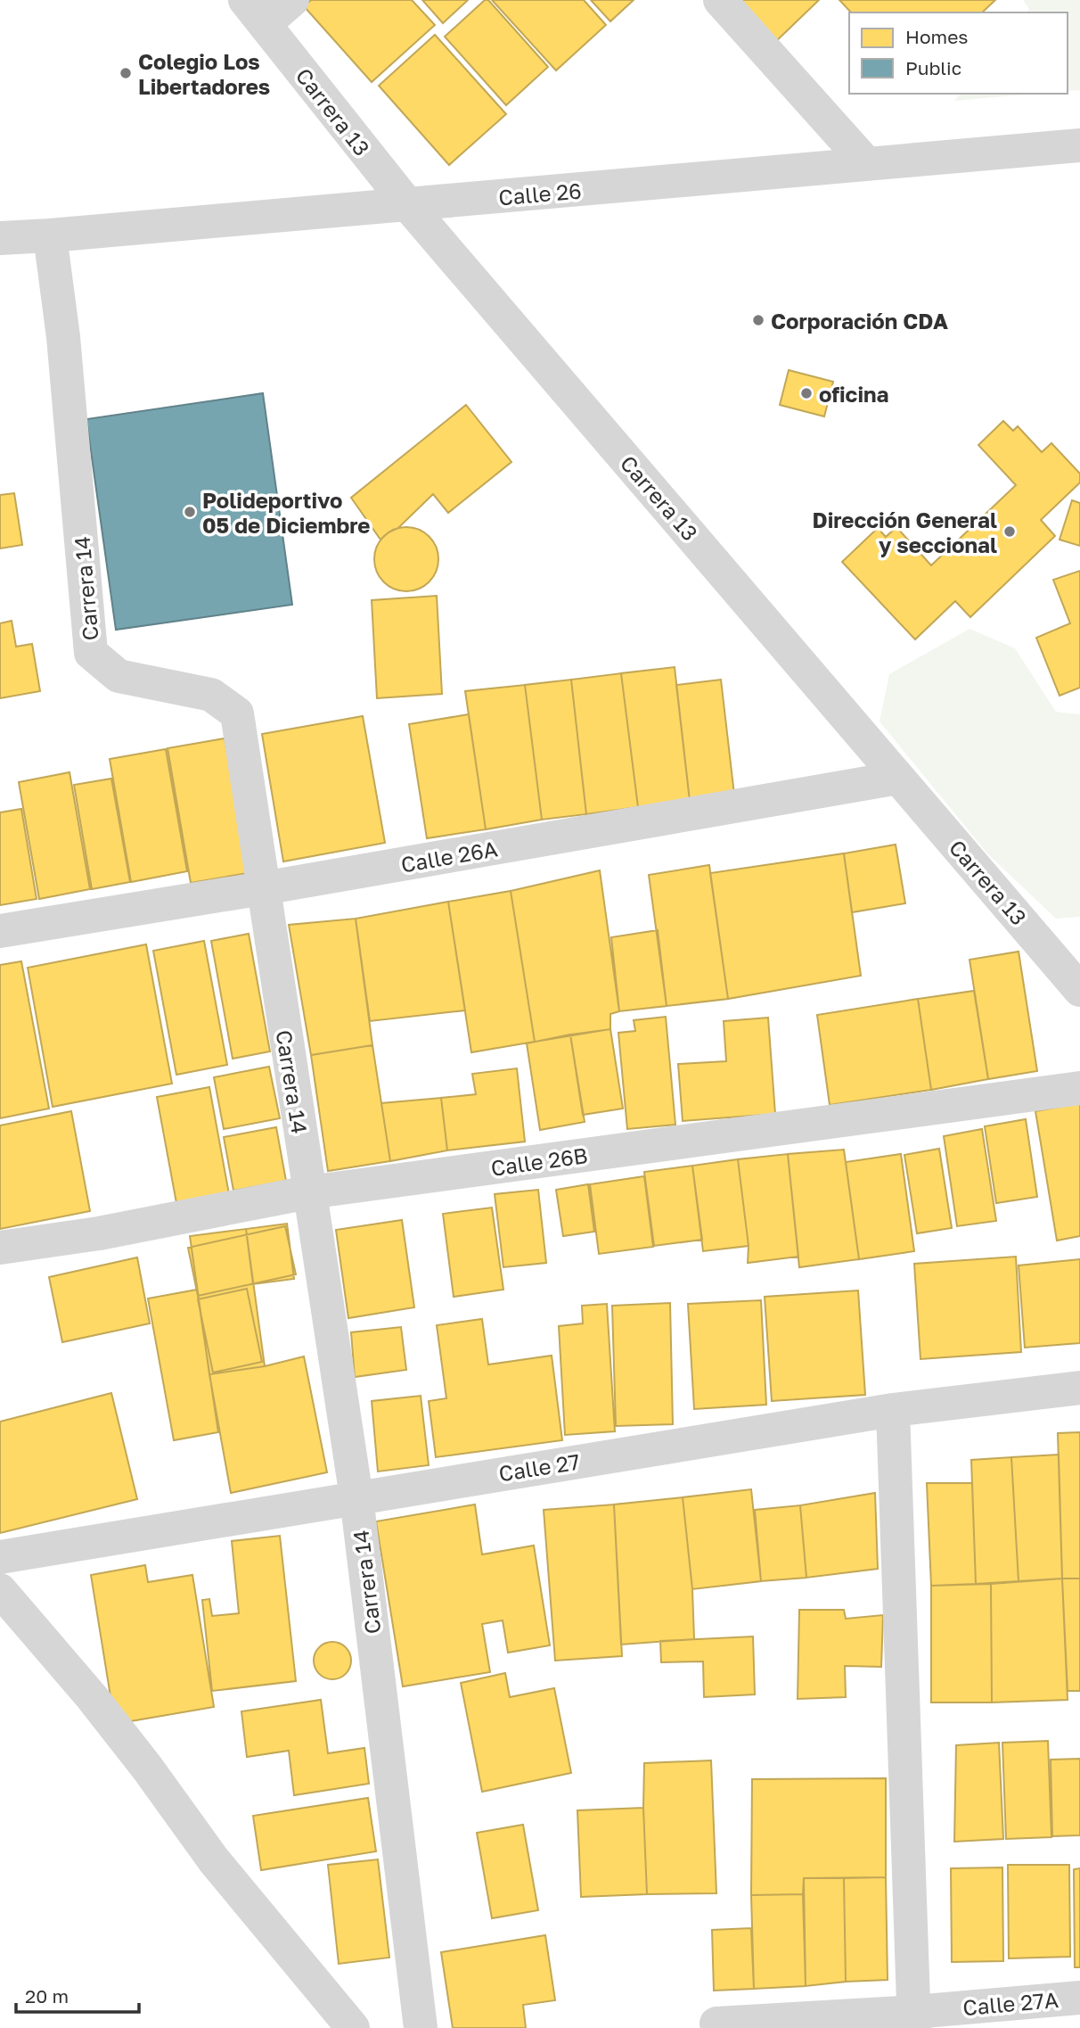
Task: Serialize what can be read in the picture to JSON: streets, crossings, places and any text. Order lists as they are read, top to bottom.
{
  "streets": {
    "street": [
      "Carrera 13",
      "Calle 26",
      "Carrera 14",
      "Calle 26A",
      "Calle 26B",
      "Calle 27",
      "Calle 27A"
    ]
  },
  "crossings": [
    ["Carrera 13", "Calle 26"],
    ["Carrera 13", "Calle 26A"],
    ["Calle 26", "Carrera 14"],
    ["Carrera 14", "Calle 26A"],
    ["Carrera 14", "Calle 26B"],
    ["Carrera 14", "Calle 27"]
  ],
  "places": [
    "Colegio Los Libertadores",
    "Corporación CDA",
    "oficina",
    "Polideportivo 05 de Diciembre",
    "Dirección General y seccional"
  ],
  "legend": ["Homes", "Public"],
  "scale_bar": "20 m"
}
